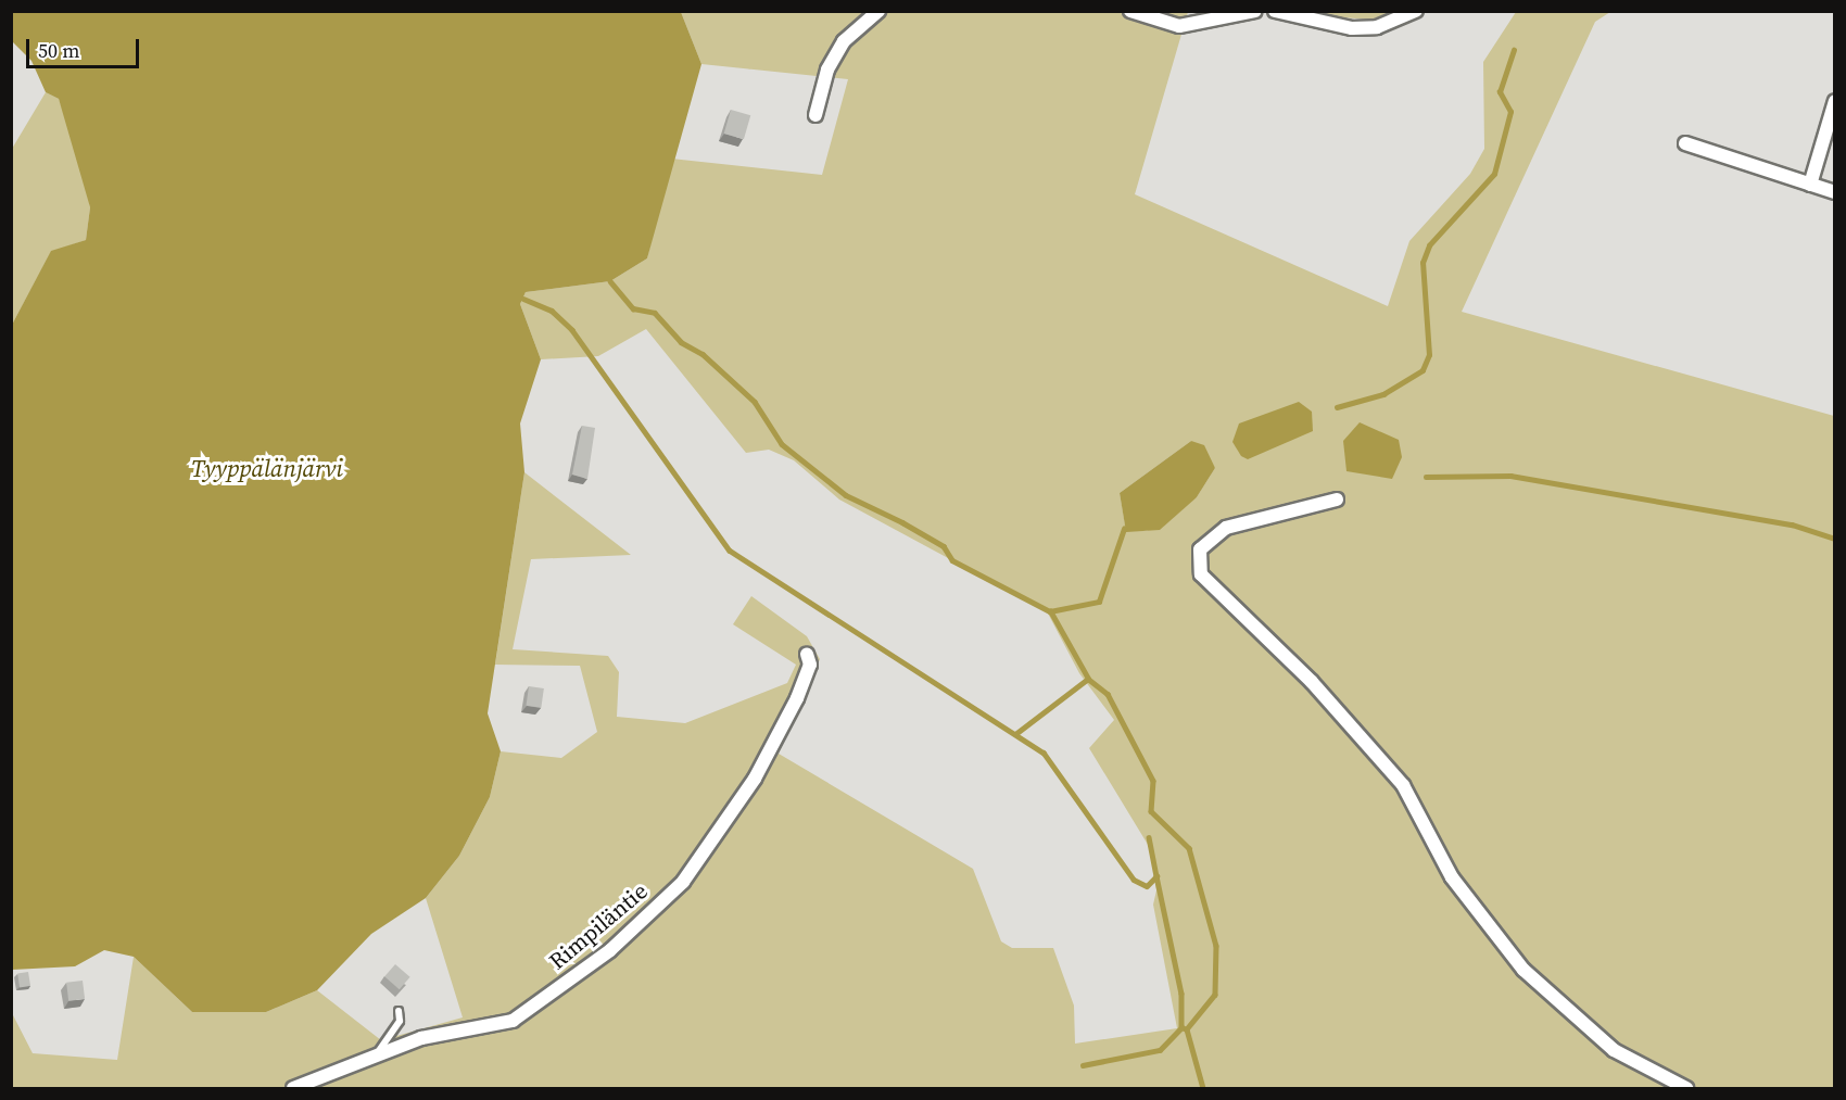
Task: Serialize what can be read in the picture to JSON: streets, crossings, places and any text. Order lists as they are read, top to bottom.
{
  "streets": {
    "street": ["Rimpiläntie"]
  },
  "water": ["Tyyppälänjärvi"],
  "scale_bar": "50 m"
}
